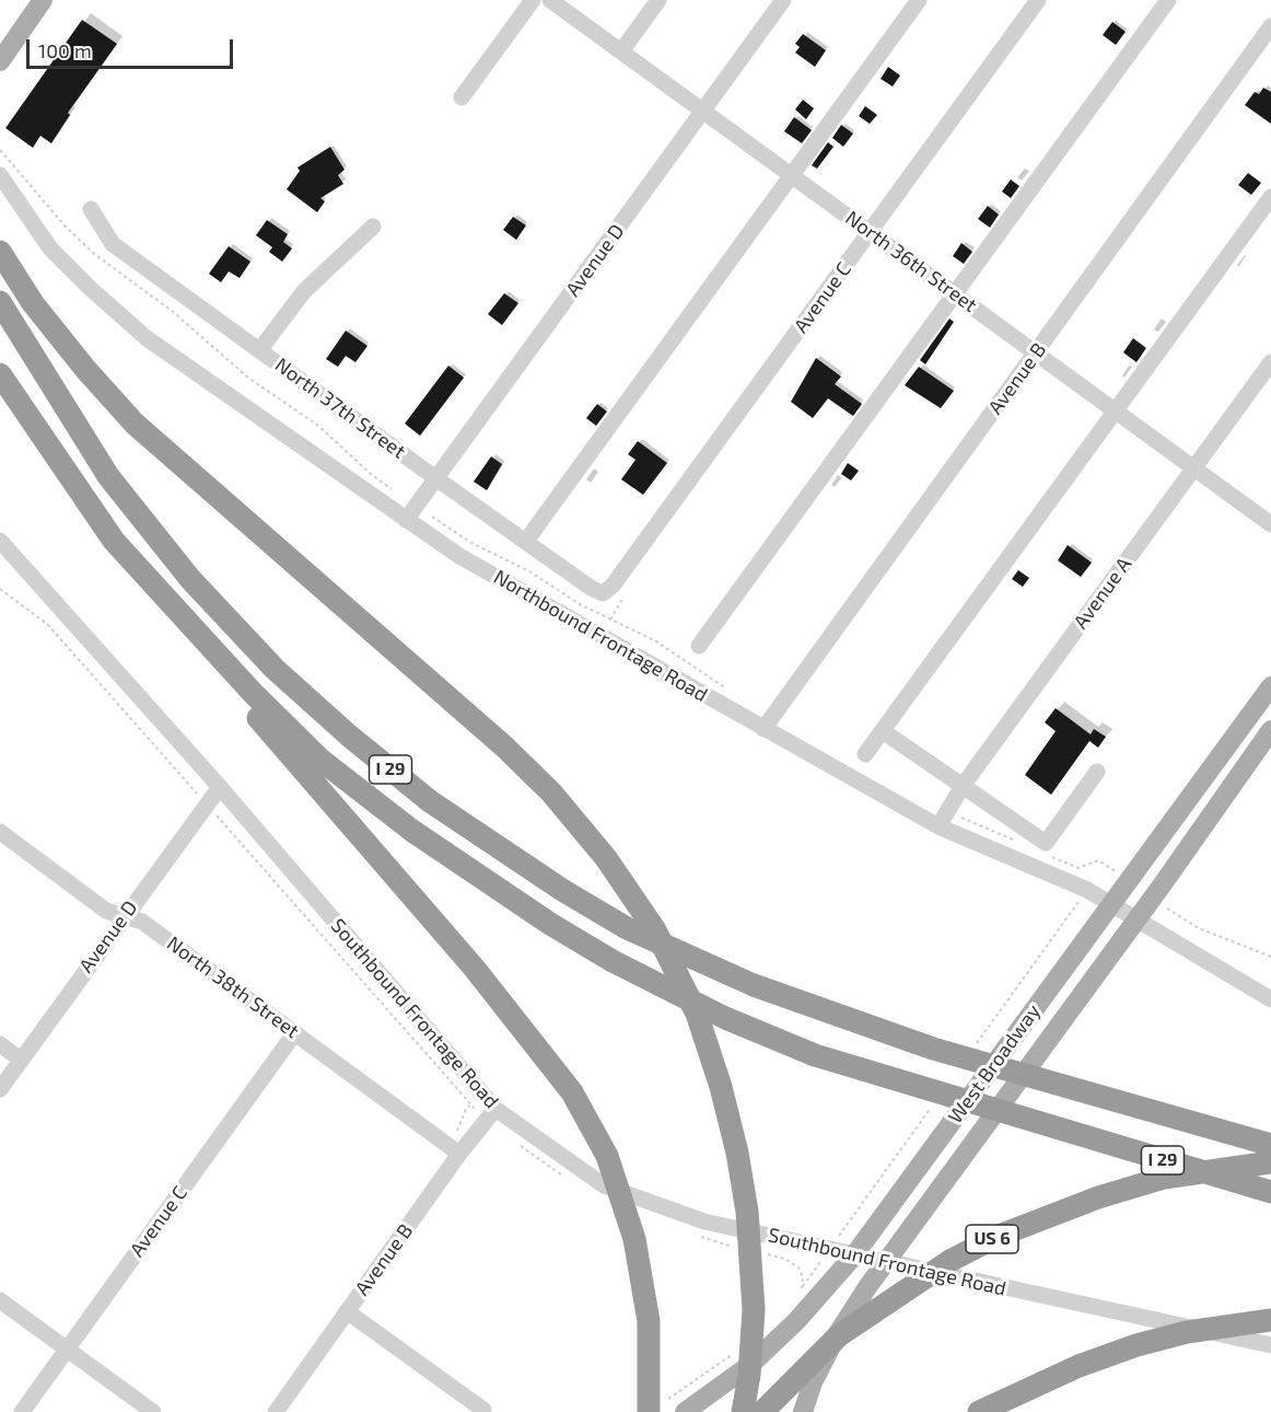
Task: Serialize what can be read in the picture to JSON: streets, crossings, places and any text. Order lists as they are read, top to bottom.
{
  "streets": {
    "highway": ["I 29", "US 6"],
    "main road": ["West Broadway"],
    "street": [
      "Avenue D",
      "North 36th Street",
      "Avenue C",
      "Avenue B",
      "North 37th Street",
      "Avenue A",
      "Northbound Frontage Road",
      "North 38th Street",
      "Southbound Frontage Road"
    ]
  },
  "crossings": [
    ["Avenue D", "North 36th Street"],
    ["Avenue D", "North 37th Street"],
    ["Avenue D", "Northbound Frontage Road"],
    ["Avenue D", "North 38th Street"],
    ["Avenue D", "Southbound Frontage Road"],
    ["North 36th Street", "Avenue C"],
    ["North 36th Street", "Avenue B"],
    ["North 36th Street", "Avenue A"],
    ["Avenue C", "North 37th Street"],
    ["Avenue C", "North 38th Street"],
    ["Avenue B", "Northbound Frontage Road"],
    ["Avenue B", "North 38th Street"],
    ["Avenue B", "Southbound Frontage Road"],
    ["Avenue A", "Northbound Frontage Road"],
    ["Northbound Frontage Road", "West Broadway"],
    ["Southbound Frontage Road", "West Broadway"]
  ],
  "scale_bar": "100 m"
}
